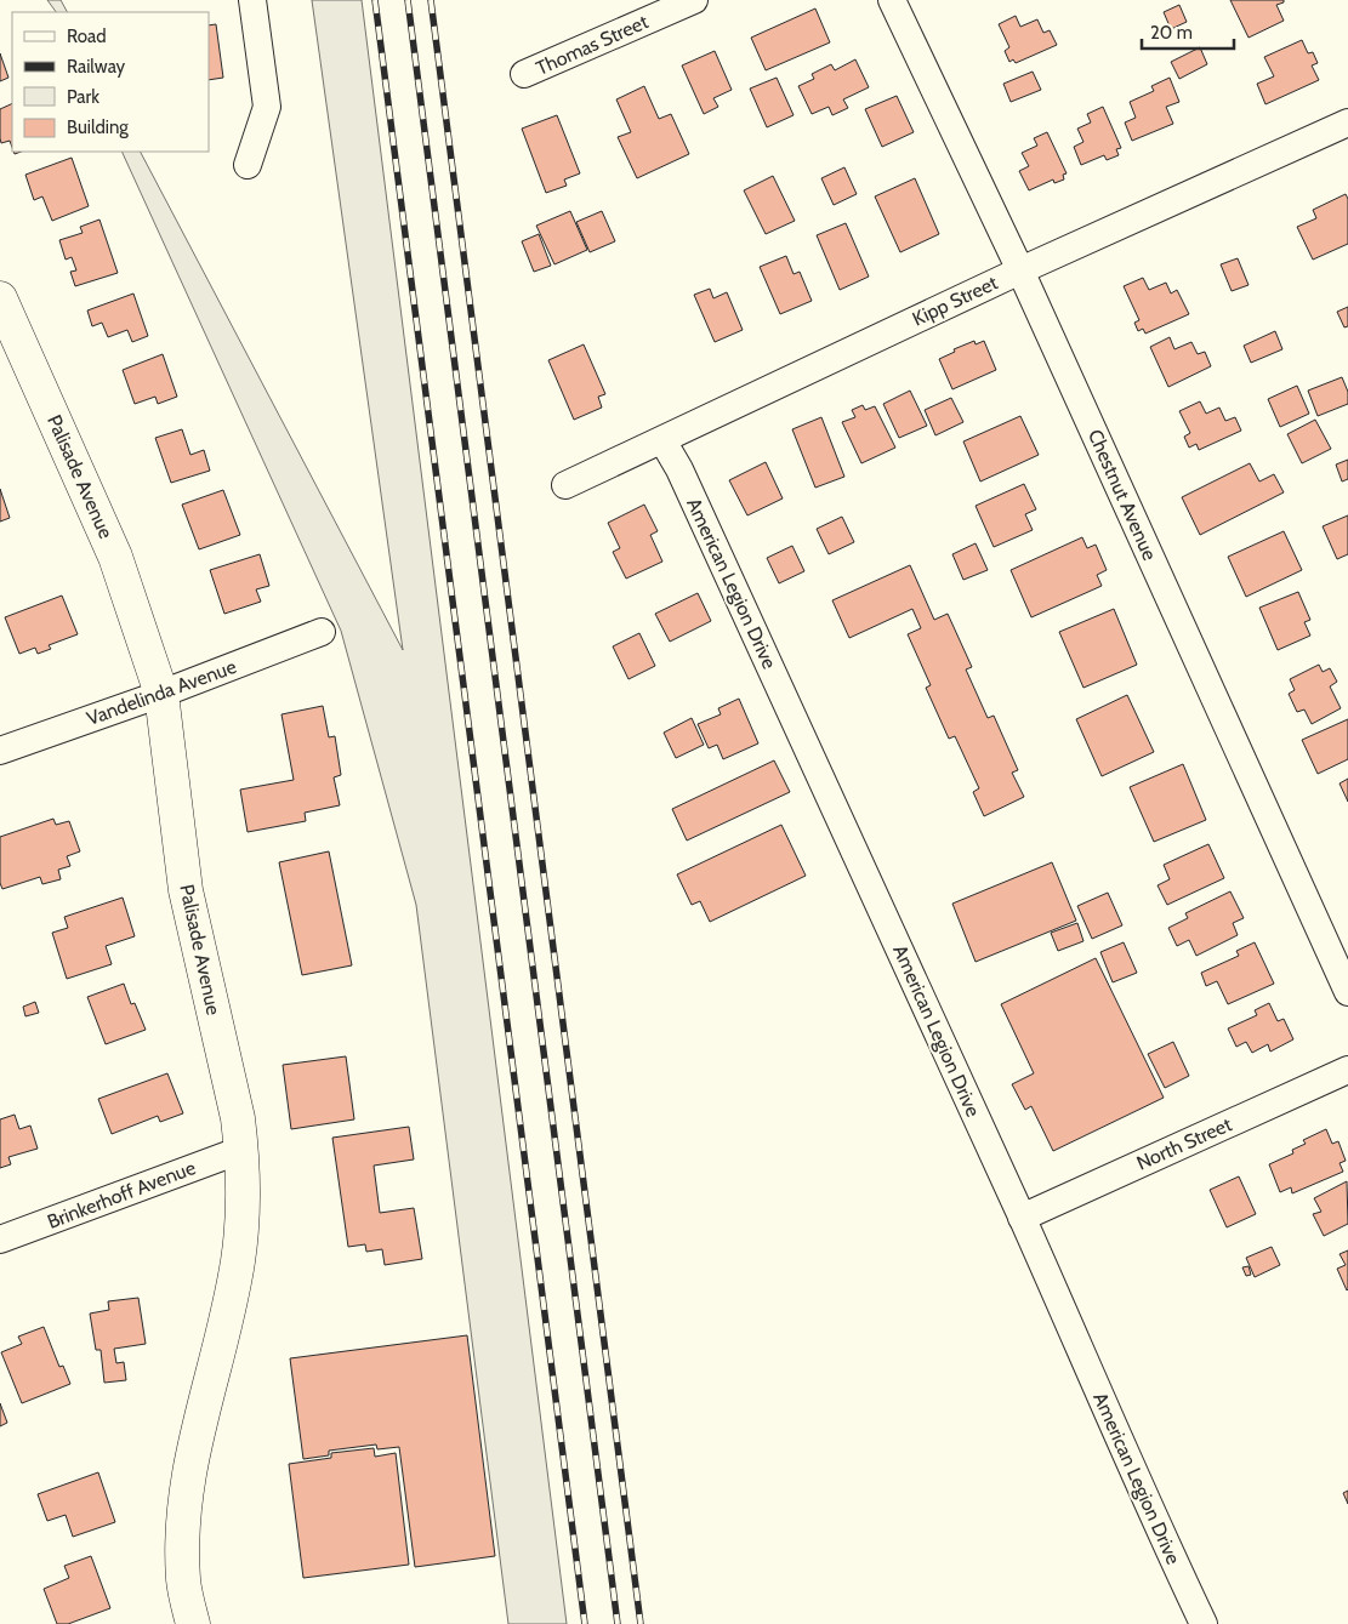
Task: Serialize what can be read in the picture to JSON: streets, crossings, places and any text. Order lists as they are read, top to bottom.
{
  "streets": {
    "street": [
      "Thomas Street",
      "Kipp Street",
      "Palisade Avenue",
      "Chestnut Avenue",
      "American Legion Drive",
      "Vandelinda Avenue",
      "North Street",
      "Brinkerhoff Avenue"
    ]
  },
  "crossings": [
    ["Kipp Street", "Chestnut Avenue"],
    ["Kipp Street", "American Legion Drive"],
    ["Palisade Avenue", "Vandelinda Avenue"],
    ["Palisade Avenue", "Brinkerhoff Avenue"],
    ["American Legion Drive", "North Street"]
  ],
  "legend": [
    "Road",
    "Railway",
    "Park",
    "Building"
  ],
  "scale_bar": "20 m"
}
